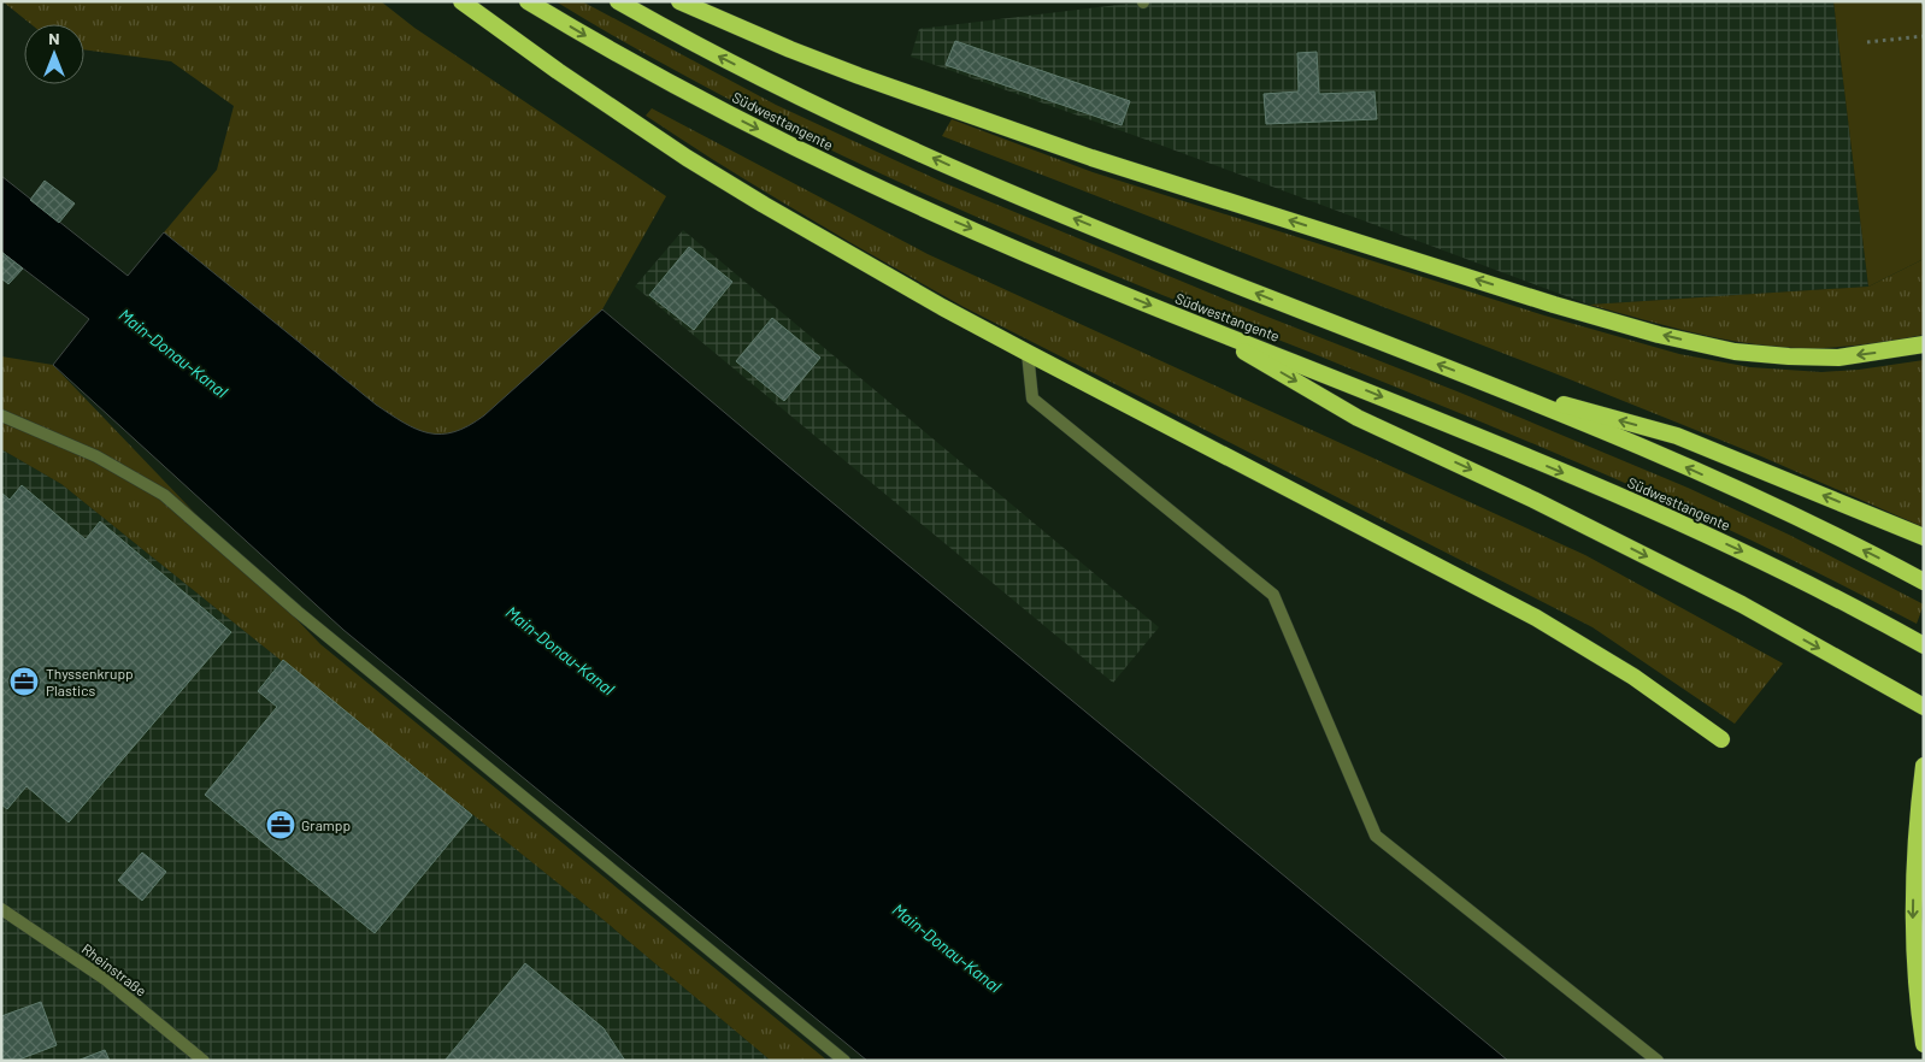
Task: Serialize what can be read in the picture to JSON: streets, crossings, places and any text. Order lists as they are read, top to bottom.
{
  "streets": {
    "highway": ["Südwesttangente"],
    "street": ["Rheinstraße"]
  },
  "water": ["Main-Donau-Kanal"],
  "places": {
    "office": ["Thyssenkrupp Plastics", "Grampp"]
  },
  "north": "top"
}
